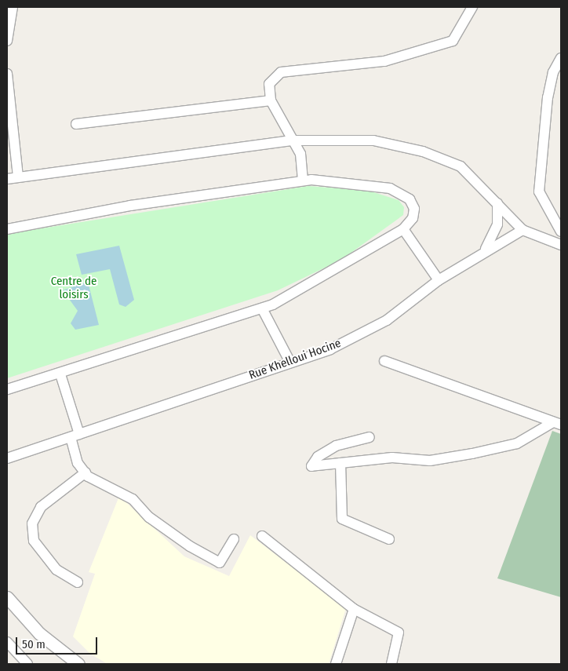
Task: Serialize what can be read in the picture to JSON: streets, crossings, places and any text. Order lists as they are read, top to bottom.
{
  "streets": {
    "street": ["Rue Khelloui Hocine"]
  },
  "parks": ["Centre de loisirs"],
  "scale_bar": "50 m"
}
